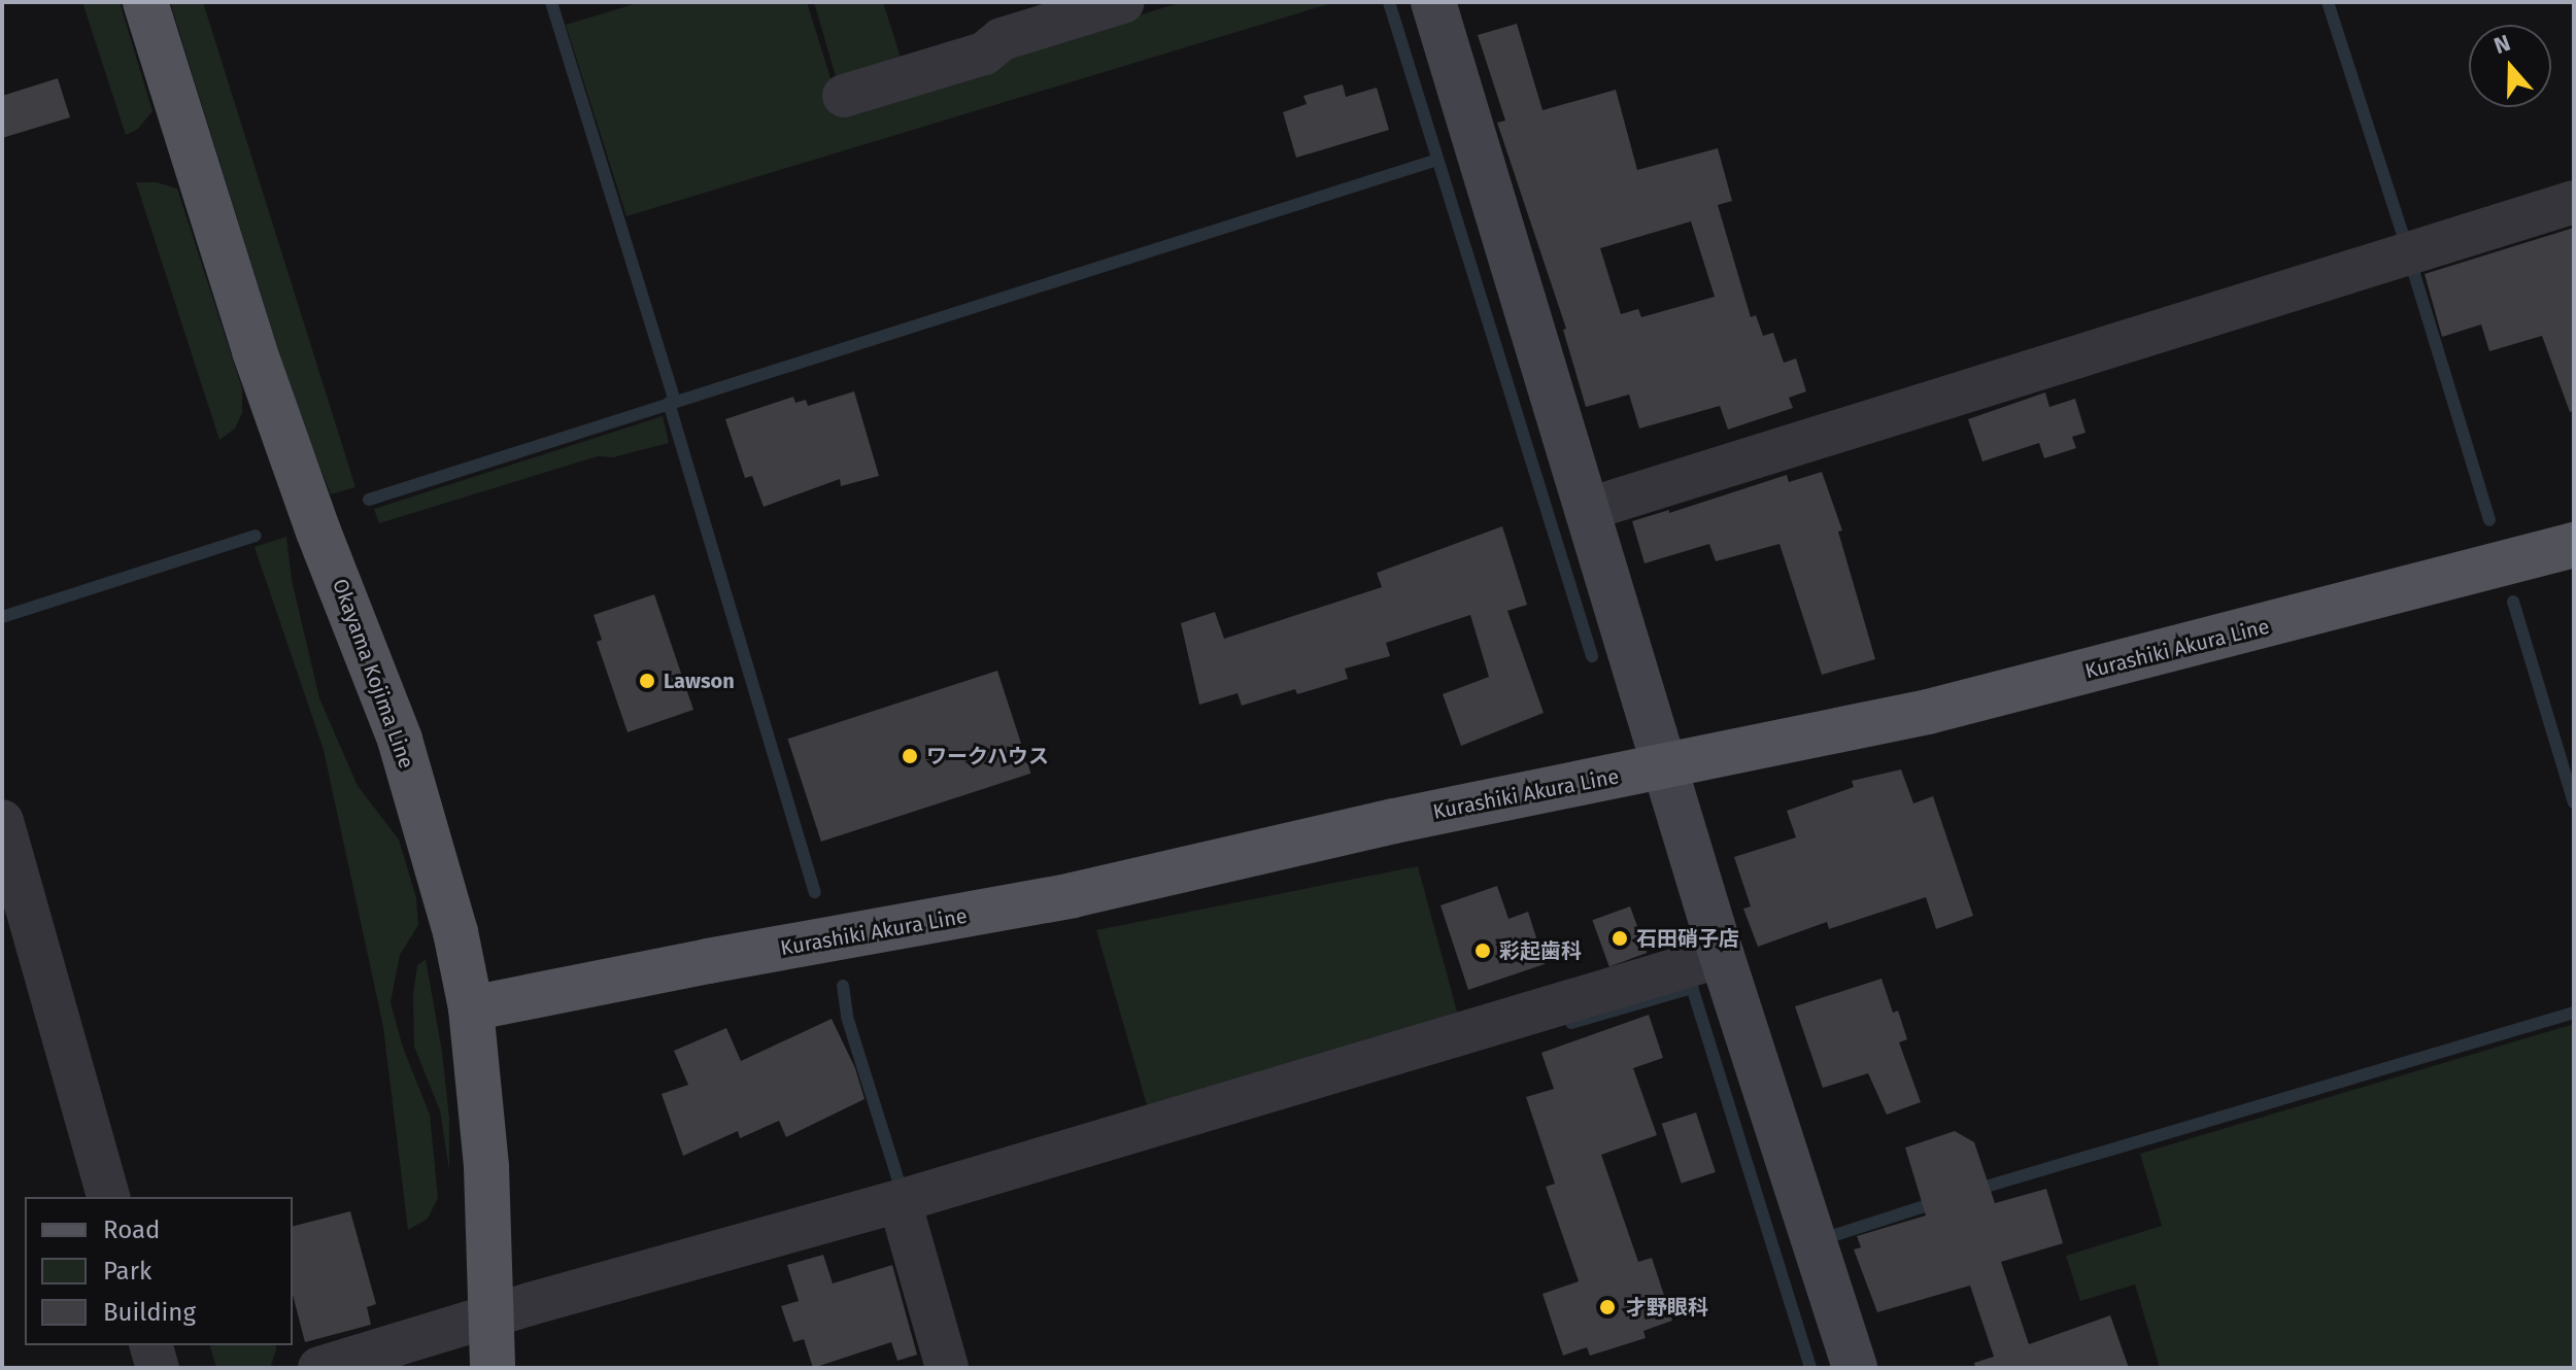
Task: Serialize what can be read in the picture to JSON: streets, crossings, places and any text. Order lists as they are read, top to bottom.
{
  "streets": {
    "main road": ["Kurashiki Akura Line", "Okayama Kojima Line"]
  },
  "crossings": [
    ["Kurashiki Akura Line", "Okayama Kojima Line"]
  ],
  "places": [
    "Lawson",
    "ワークハウス",
    "石田硝子店",
    "彩起歯科",
    "才野眼科"
  ],
  "legend": ["Road", "Park", "Building"],
  "north": "top"
}
